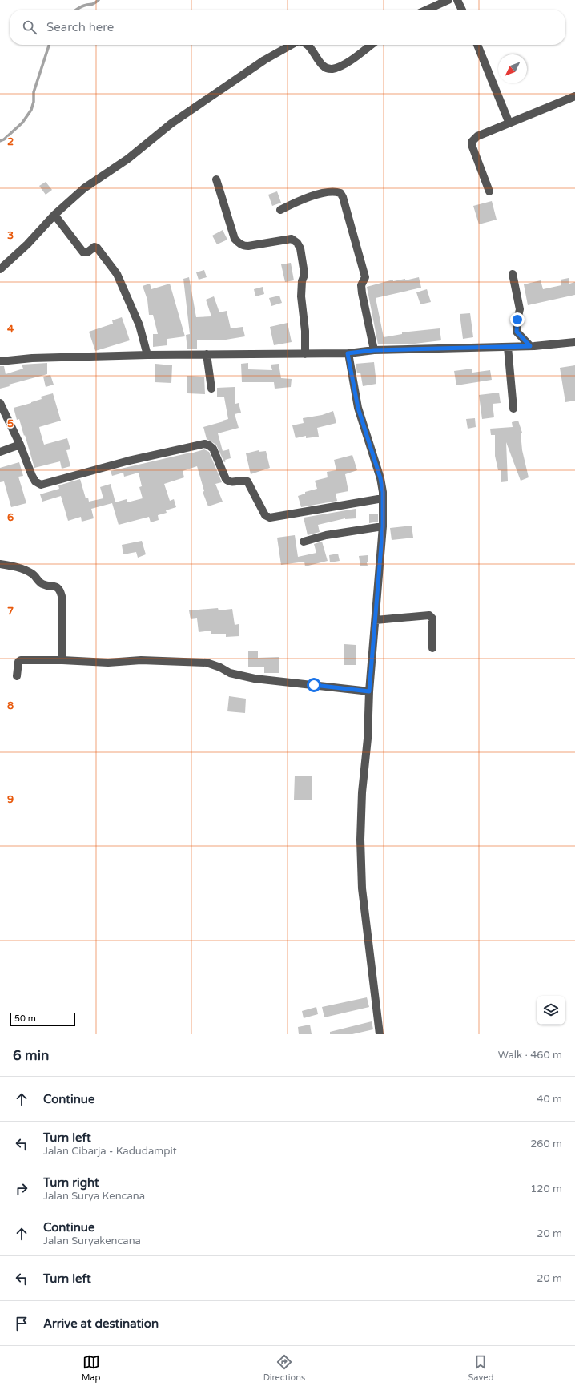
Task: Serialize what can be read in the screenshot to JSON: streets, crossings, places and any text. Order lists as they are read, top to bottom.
{
  "scale_bar": "50 m",
  "north": "bottom left",
  "page": {
    "search": "Search here",
    "scale": "50 m",
    "heading": ["6 min", "Walk · 460 m"],
    "list": [
      ["Continue", "40 m"],
      ["Turn left", "Jalan Cibarja - Kadudampit", "260 m"],
      ["Turn right", "Jalan Surya Kencana", "120 m"],
      ["Continue", "Jalan Suryakencana", "20 m"],
      ["Turn left", "20 m"],
      "Arrive at destination"
    ],
    "nav": ["Map", "Directions", "Saved"]
  },
  "grid": {
    "rows": [
      "2",
      "3",
      "4",
      "5",
      "6",
      "7",
      "8",
      "9"
    ]
  }
}
